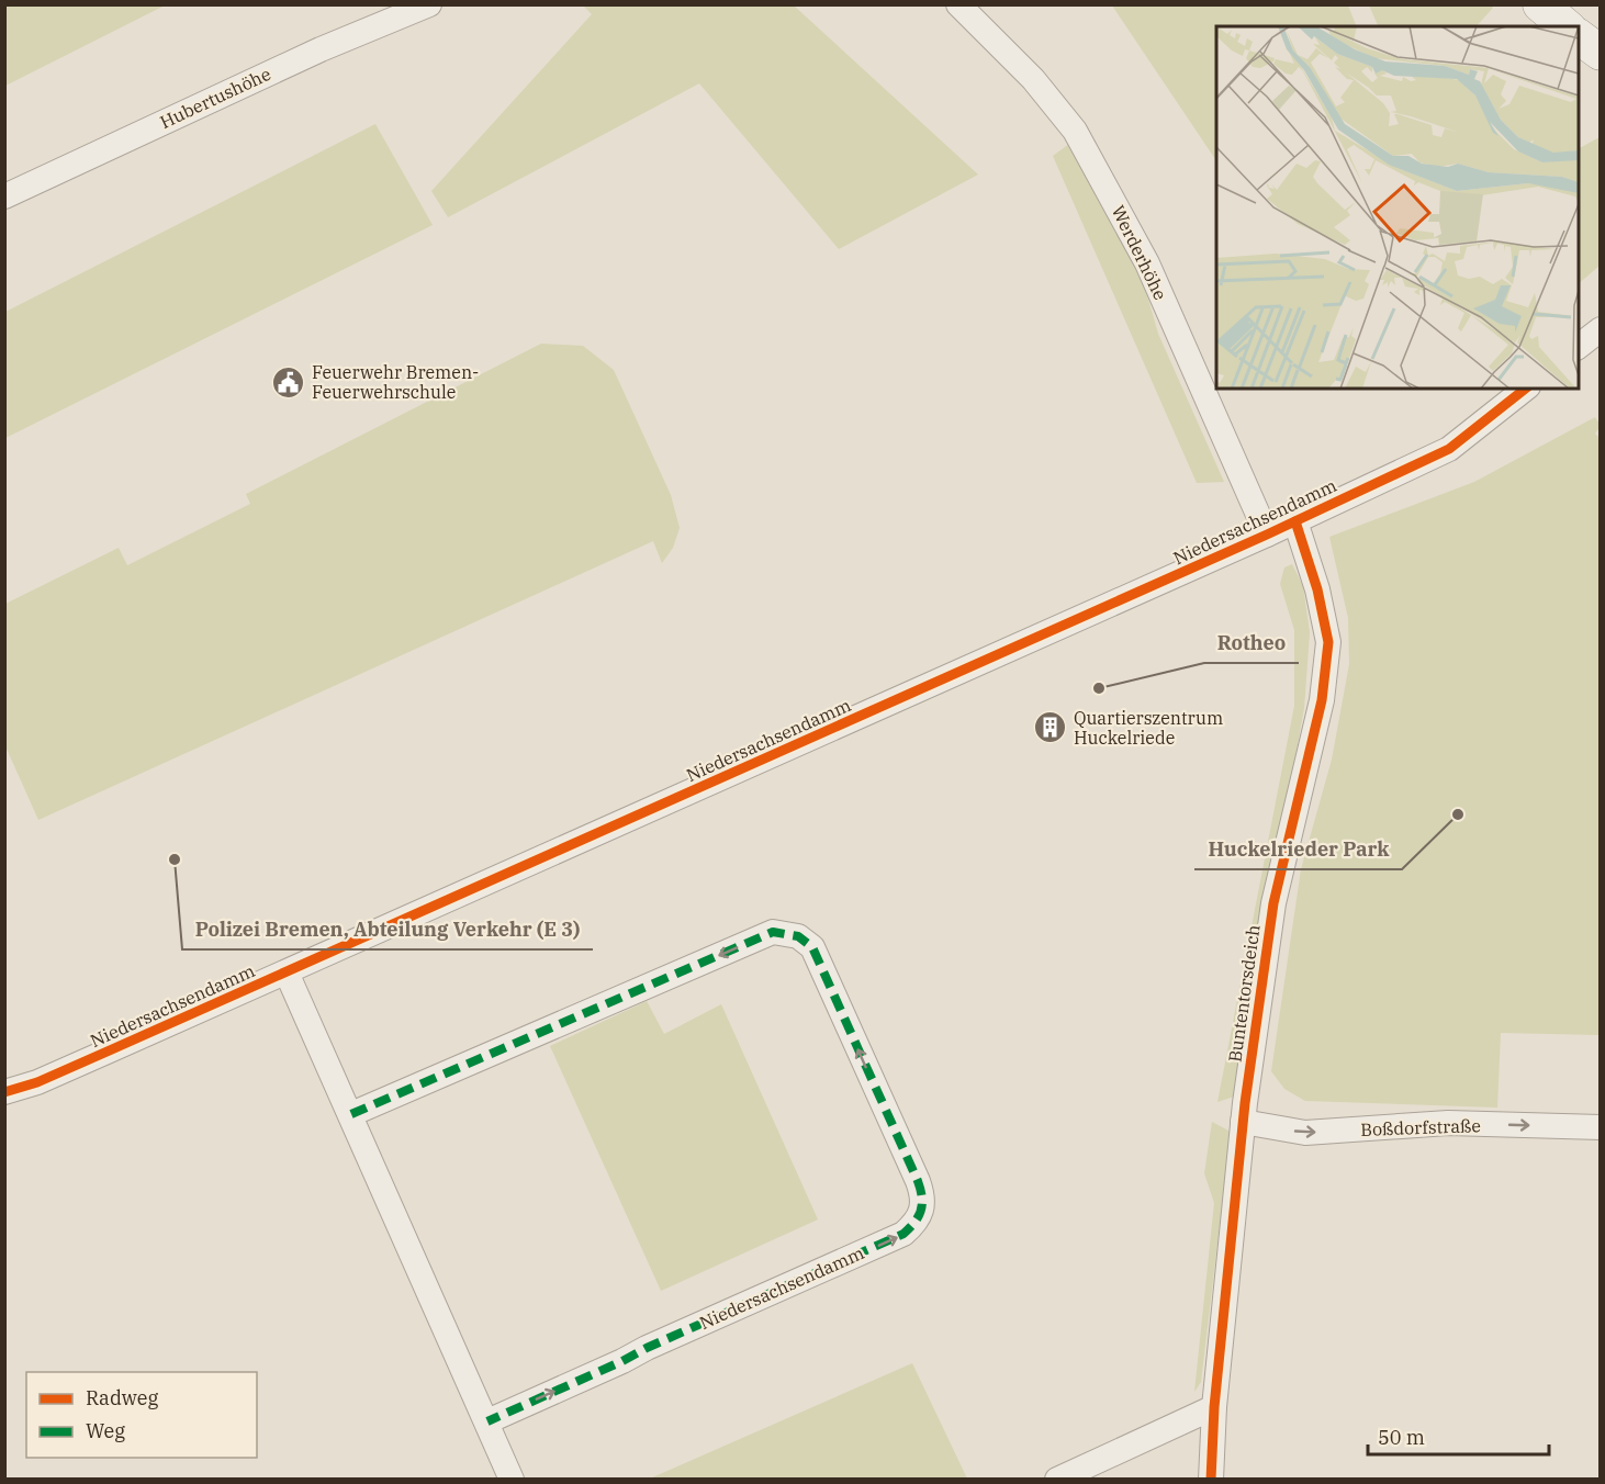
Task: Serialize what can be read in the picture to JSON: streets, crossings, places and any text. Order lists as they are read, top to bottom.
{
  "streets": {
    "street": [
      "Hubertushöhe",
      "Werderhöhe",
      "Niedersachsendamm",
      "Buntentorsdeich",
      "Boßdorfstraße"
    ]
  },
  "crossings": [
    ["Werderhöhe", "Niedersachsendamm"],
    ["Niedersachsendamm", "Buntentorsdeich"],
    ["Buntentorsdeich", "Boßdorfstraße"]
  ],
  "one_way": ["Boßdorfstraße"],
  "places": {
    "public building": ["Feuerwehr Bremen- Feuerwehrschule"],
    "other": ["Rotheo", "Huckelrieder Park", "Polizei Bremen, Abteilung Verkehr (E 3)"],
    "building": ["Quartierszentrum Huckelriede"]
  },
  "legend": ["Radweg", "Weg"],
  "scale_bar": "50 m"
}
